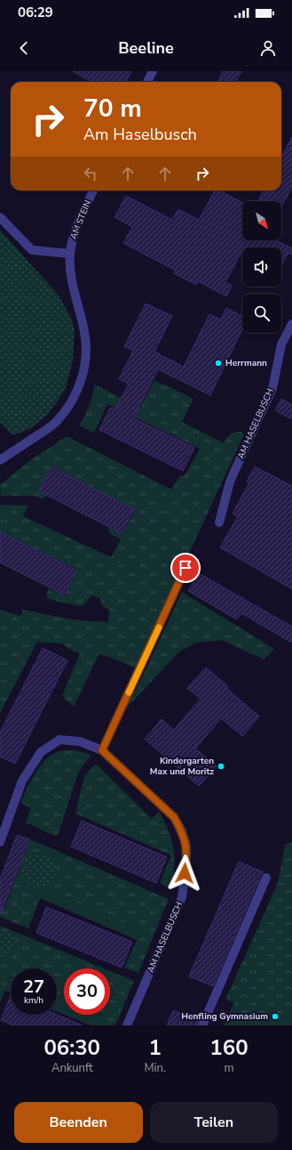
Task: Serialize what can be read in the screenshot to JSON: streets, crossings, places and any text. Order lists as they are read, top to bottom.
{
  "streets": {
    "street": ["AM STEIN", "AM HASELBUSCH"]
  },
  "places": ["Herrmann", "Kindergarten Max und Moritz", "Henfling Gymnasium"],
  "north": "bottom right",
  "page": {
    "status": "06:29",
    "header": "Beeline",
    "turn": ["70 m", "Am Haselbusch"],
    "speed": "27 km/h",
    "limit": "30",
    "eta": [
      "06:30",
      "Ankunft",
      "1",
      "Min.",
      "160",
      "m"
    ],
    "buttons": ["Beenden", "Teilen"]
  }
}
